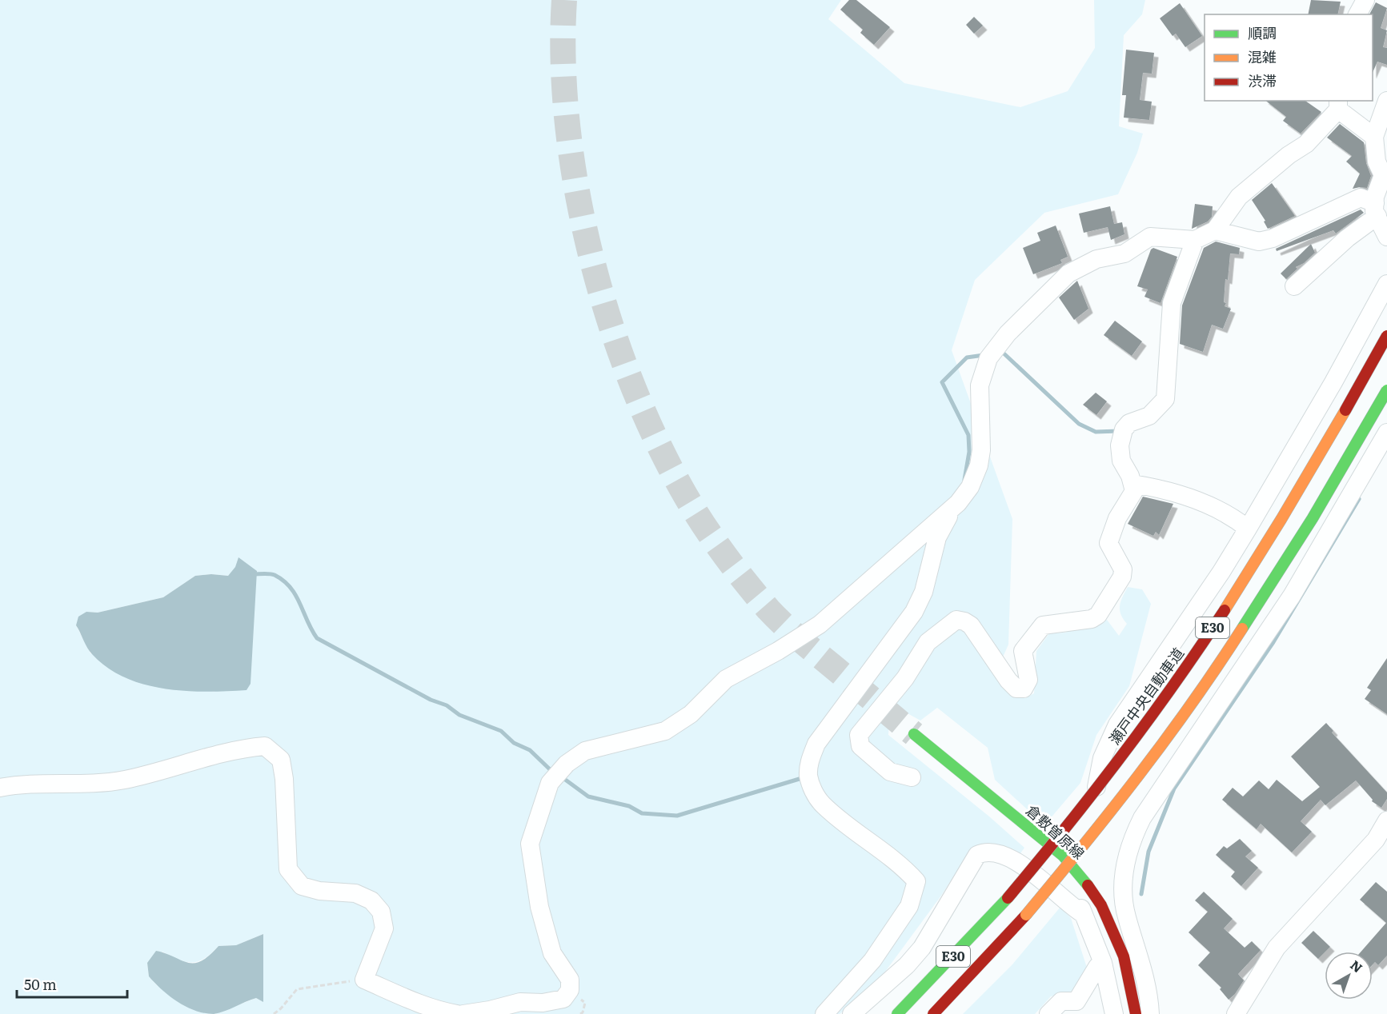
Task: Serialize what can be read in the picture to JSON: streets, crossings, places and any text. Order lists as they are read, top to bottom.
{
  "streets": {
    "main road": ["E30", "瀬戸中央自動車道", "倉敷曽原線"]
  },
  "legend": ["順調", "混雑", "渋滞"],
  "scale_bar": "50 m",
  "north": "top right"
}
